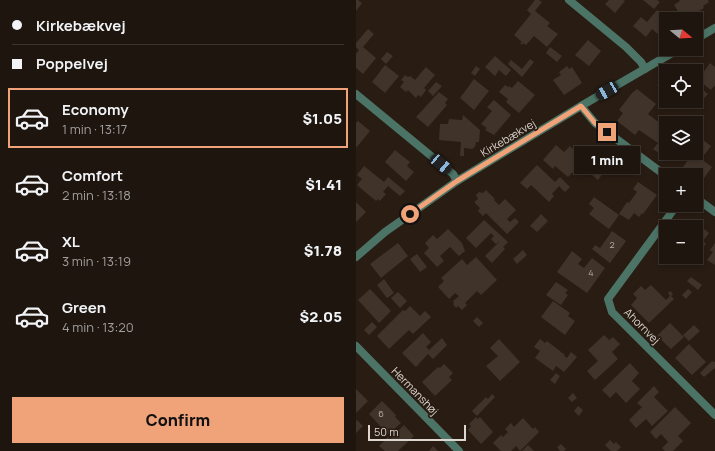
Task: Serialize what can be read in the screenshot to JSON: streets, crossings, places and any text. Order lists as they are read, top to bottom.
{
  "streets": {
    "street": ["Kirkebækvej", "Ahornvej", "Hermanshøj"]
  },
  "house_numbers": ["2", "4", "6"],
  "scale_bar": "50 m",
  "north": "right",
  "page": {
    "banner": ["Kirkebækvej", "Poppelvej"],
    "map_buttons": ["+", "−"],
    "list": [
      {
        "name": "Economy",
        "note": "1 min · 13:17",
        "value": "$1.05"
      },
      {
        "name": "Comfort",
        "note": "2 min · 13:18",
        "value": "$1.41"
      },
      {
        "name": "XL",
        "note": "3 min · 13:19",
        "value": "$1.78"
      },
      {
        "name": "Green",
        "note": "4 min · 13:20",
        "value": "$2.05"
      }
    ],
    "bubble": "1 min",
    "buttons": "Confirm",
    "scale": "50 m"
  }
}
